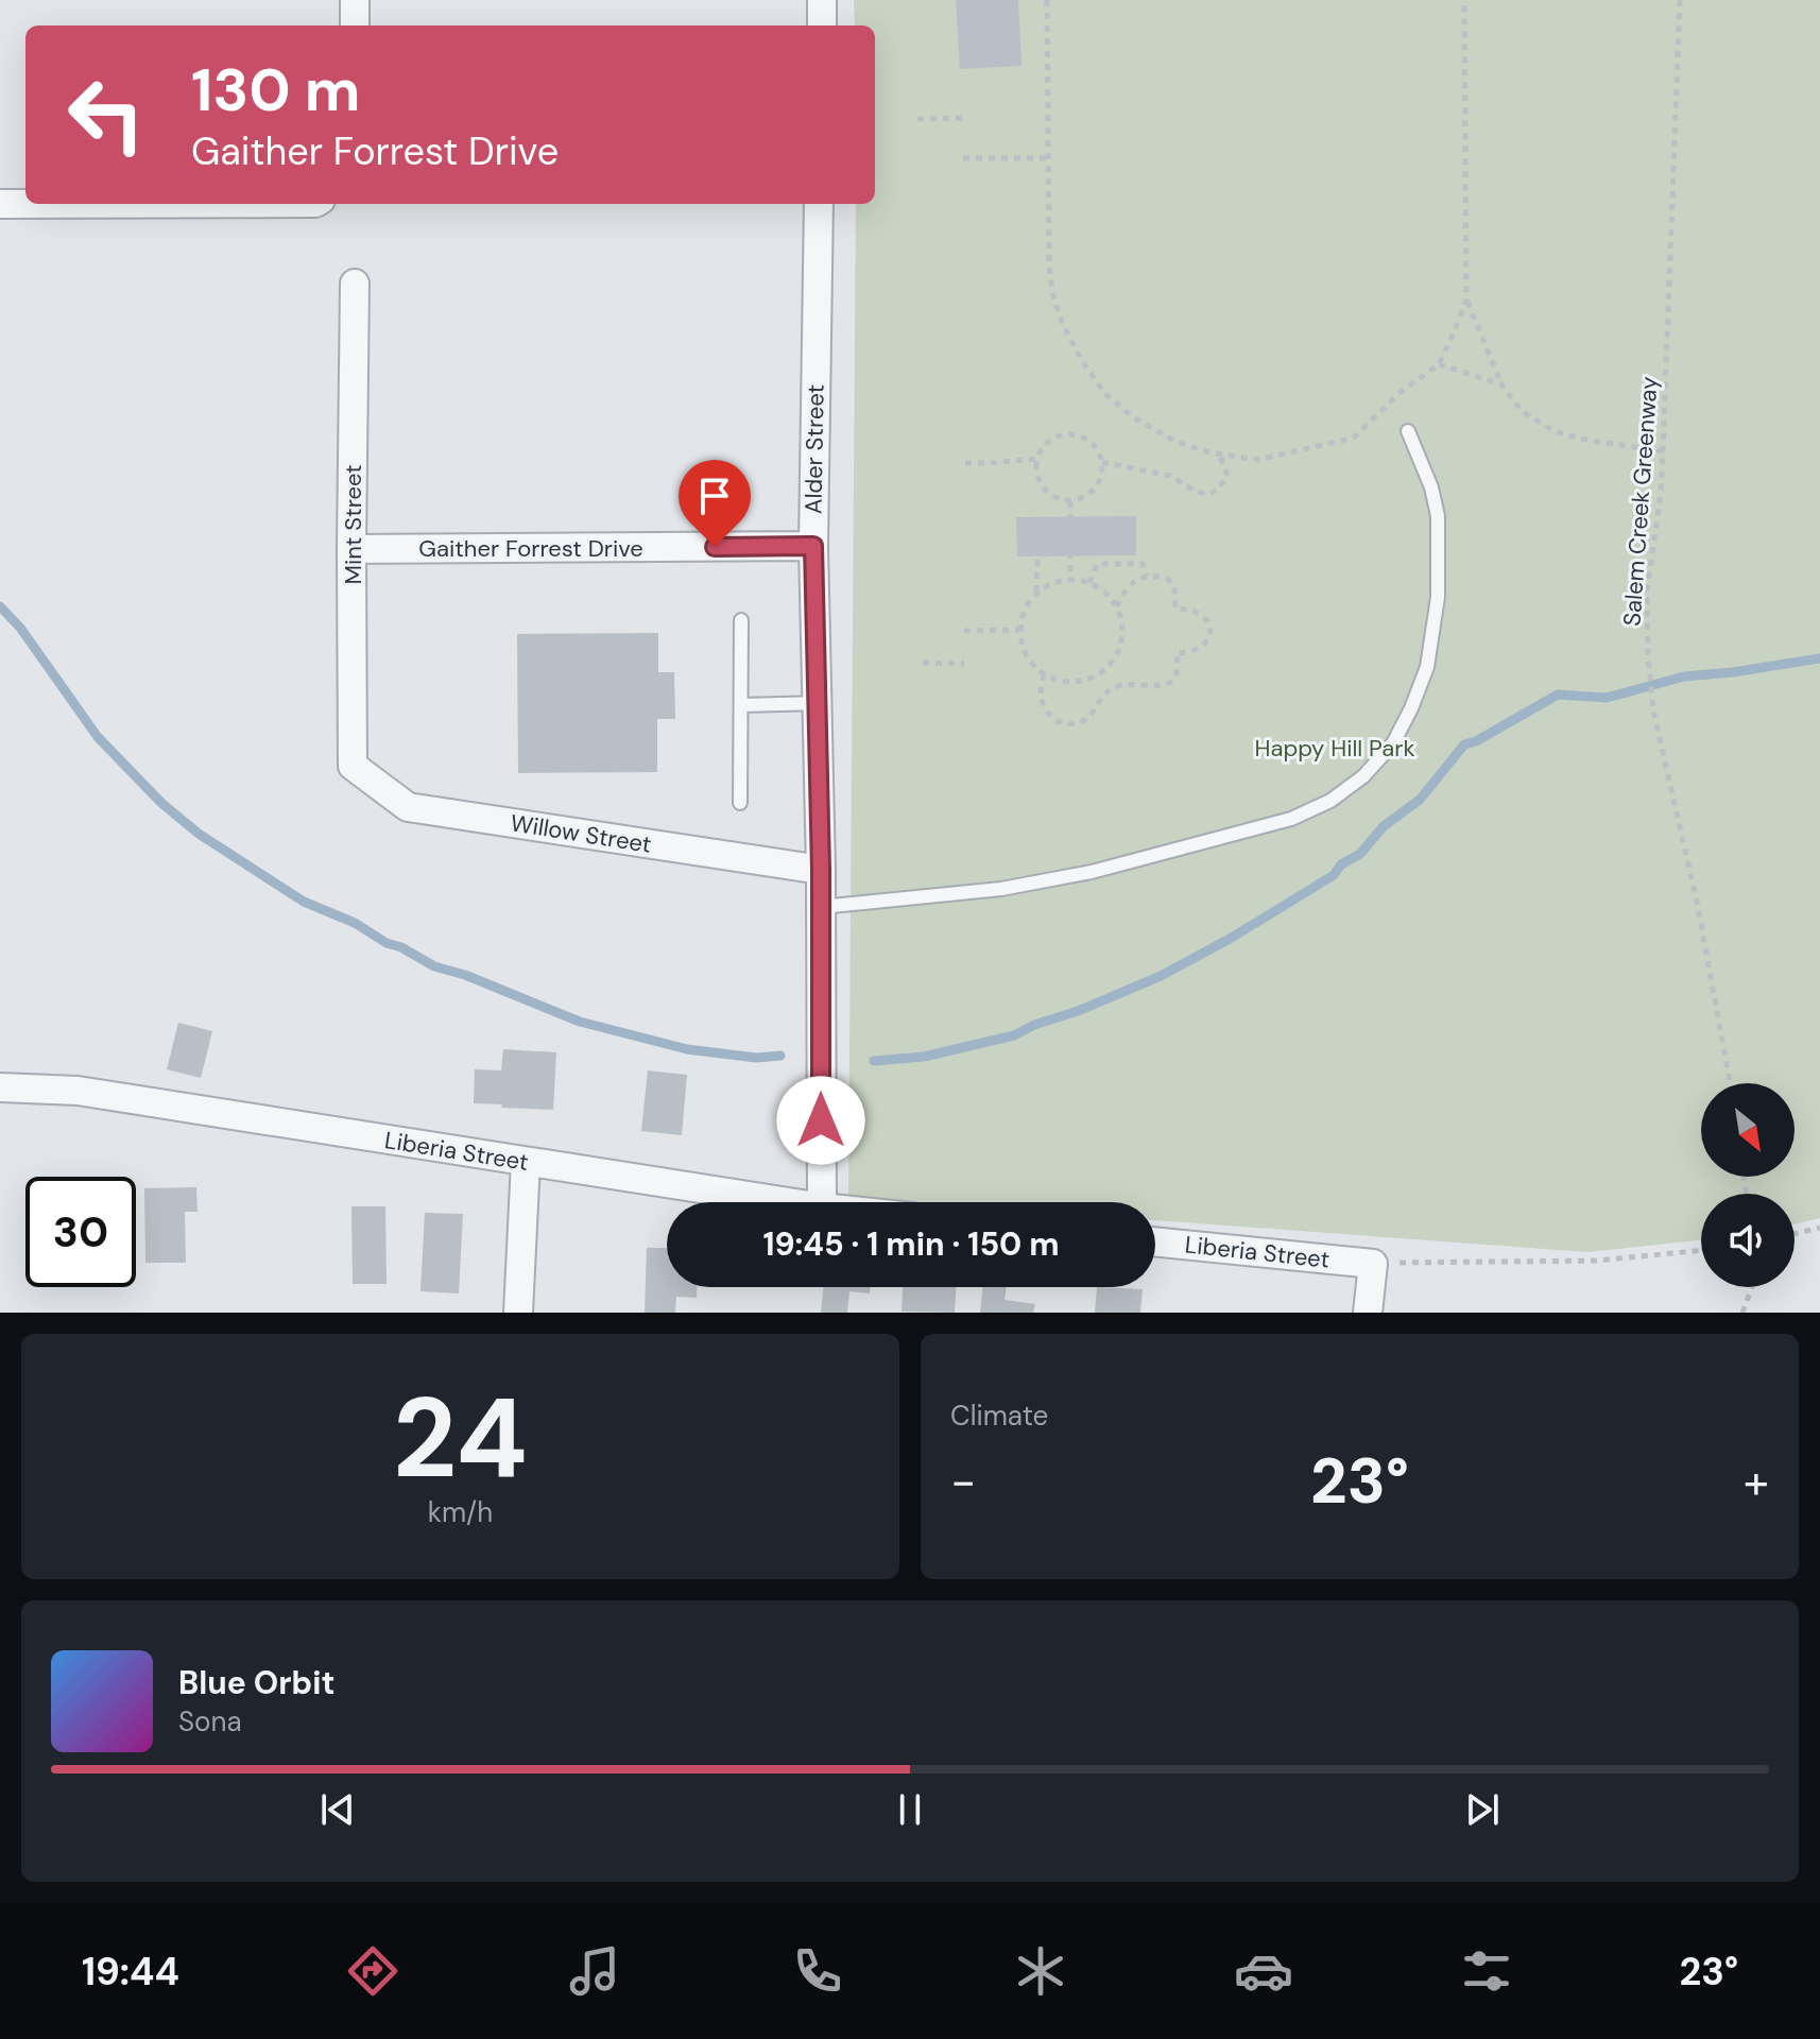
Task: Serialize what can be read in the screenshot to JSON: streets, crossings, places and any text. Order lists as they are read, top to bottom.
{
  "streets": {
    "street": [
      "Alder Street",
      "Mint Street",
      "Gaither Forrest Drive",
      "Willow Street",
      "Liberia Street"
    ],
    "path": ["Salem Creek Greenway"]
  },
  "crossings": [
    ["Alder Street", "Gaither Forrest Drive"],
    ["Alder Street", "Willow Street"],
    ["Mint Street", "Gaither Forrest Drive"],
    ["Mint Street", "Willow Street"]
  ],
  "parks": ["Happy Hill Park"],
  "north": "bottom right",
  "page": {
    "turn": ["130 m", "Gaither Forrest Drive"],
    "limit": "30",
    "trip": "19:45 · 1 min · 150 m",
    "tile": [
      ["24", "km/h"],
      "Climate"
    ],
    "heat": ["−", "23°", "+"],
    "song": ["Blue Orbit", "Sona"],
    "tabs": ["19:44", "23°"]
  }
}
